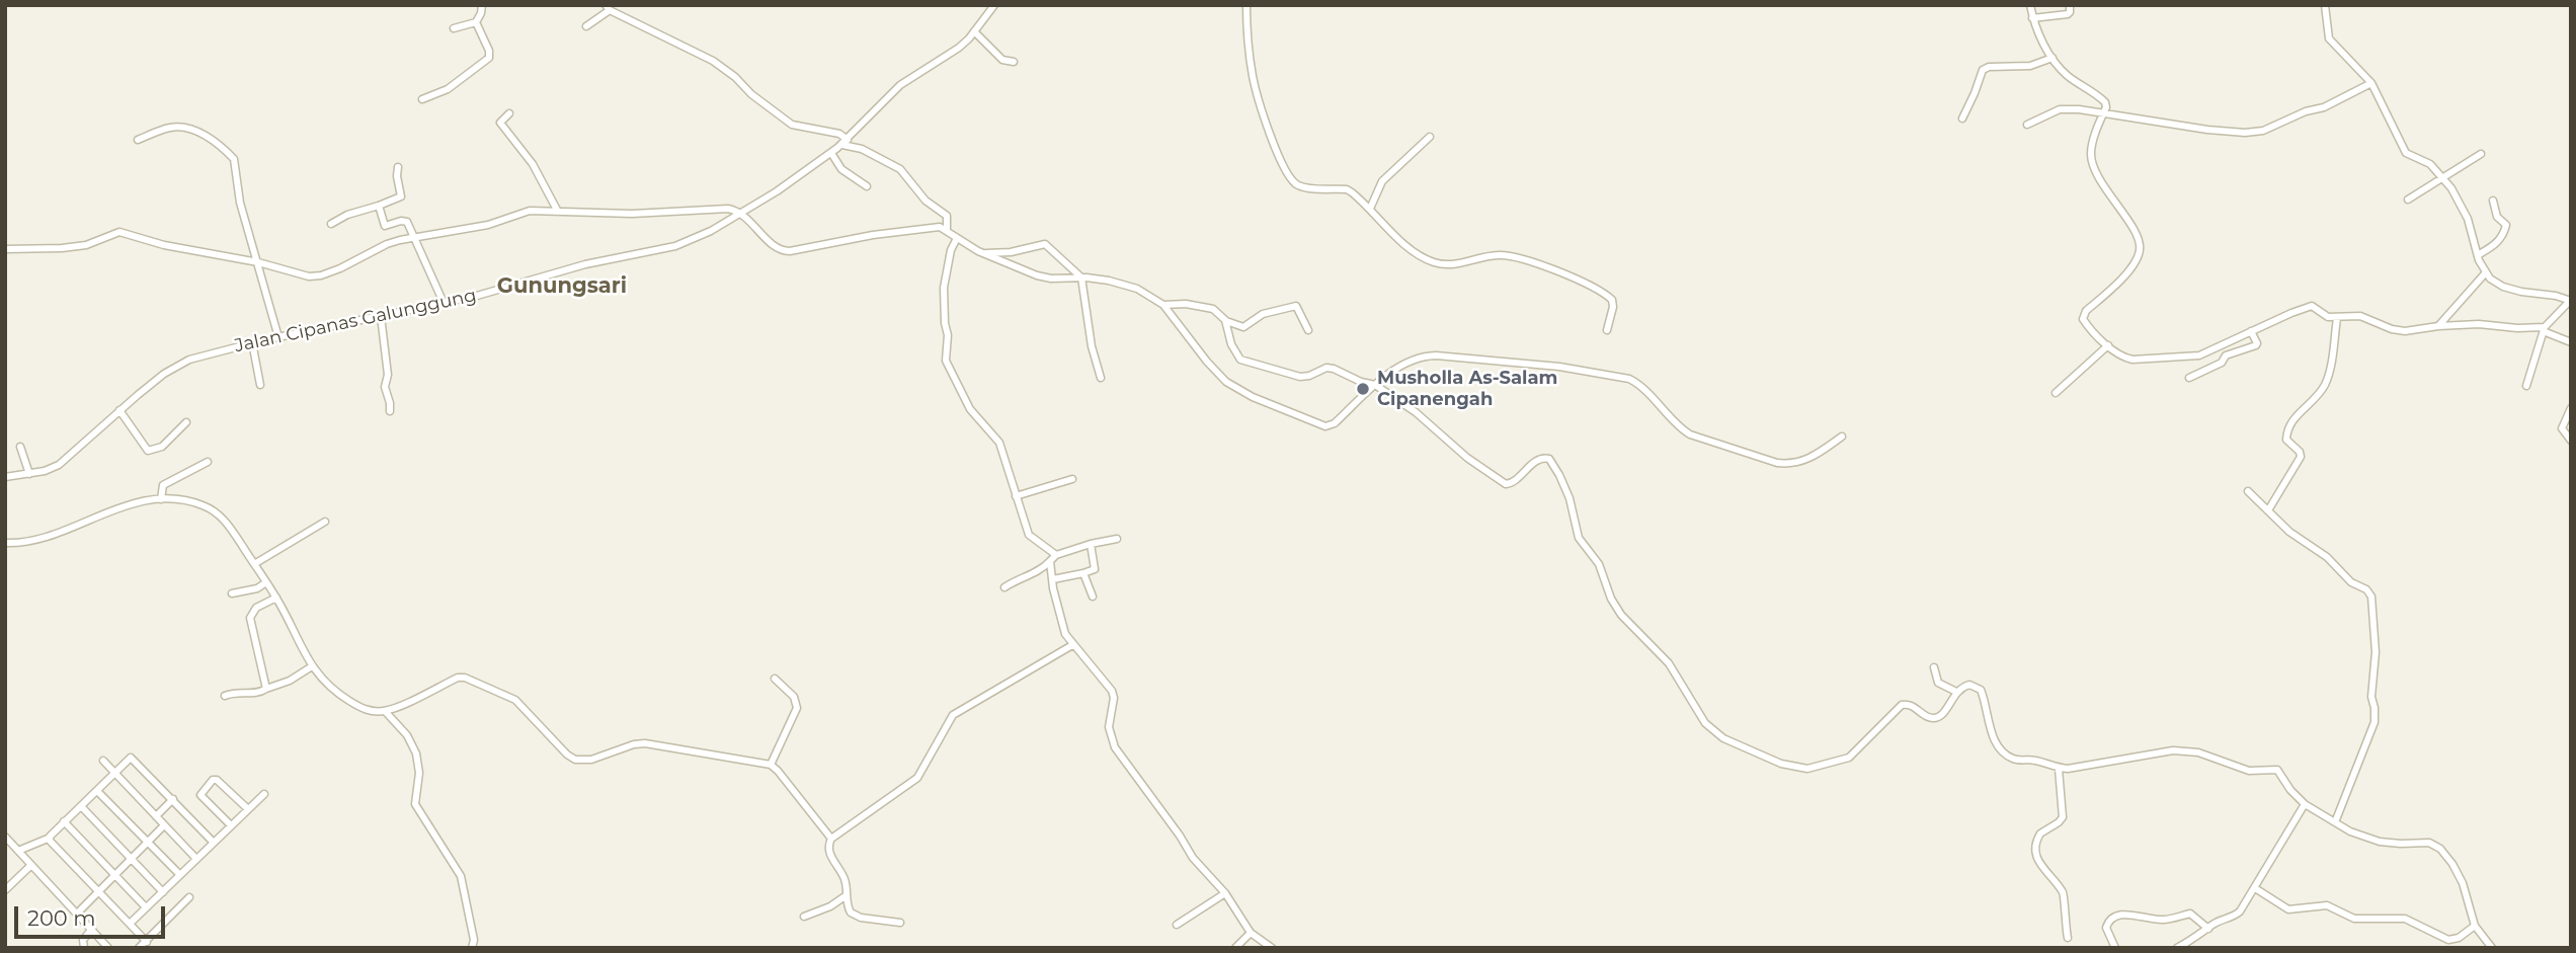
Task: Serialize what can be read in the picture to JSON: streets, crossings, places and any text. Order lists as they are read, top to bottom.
{
  "streets": {
    "street": ["Jalan Cipanas Galunggung"]
  },
  "districts": ["Gunungsari"],
  "places": ["Musholla As-Salam Cipanengah"],
  "scale_bar": "200 m"
}
